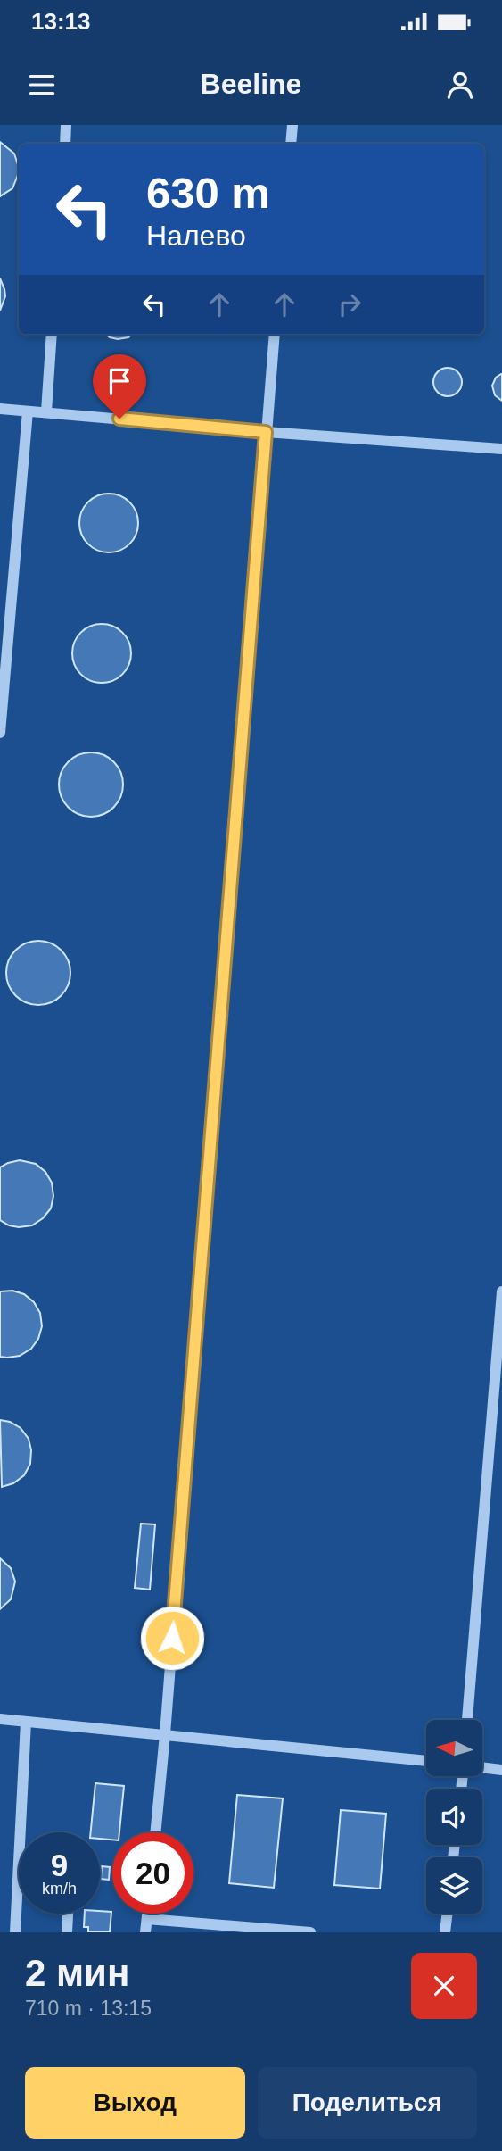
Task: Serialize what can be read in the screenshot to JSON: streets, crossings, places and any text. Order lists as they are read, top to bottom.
{
  "north": "left",
  "page": {
    "status": "13:13",
    "header": "Beeline",
    "turn": ["630 m", "Налево"],
    "speed": "9 km/h",
    "limit": "20",
    "heading": ["2 мин", "710 m · 13:15"],
    "buttons": ["Выход", "Поделиться"]
  }
}
